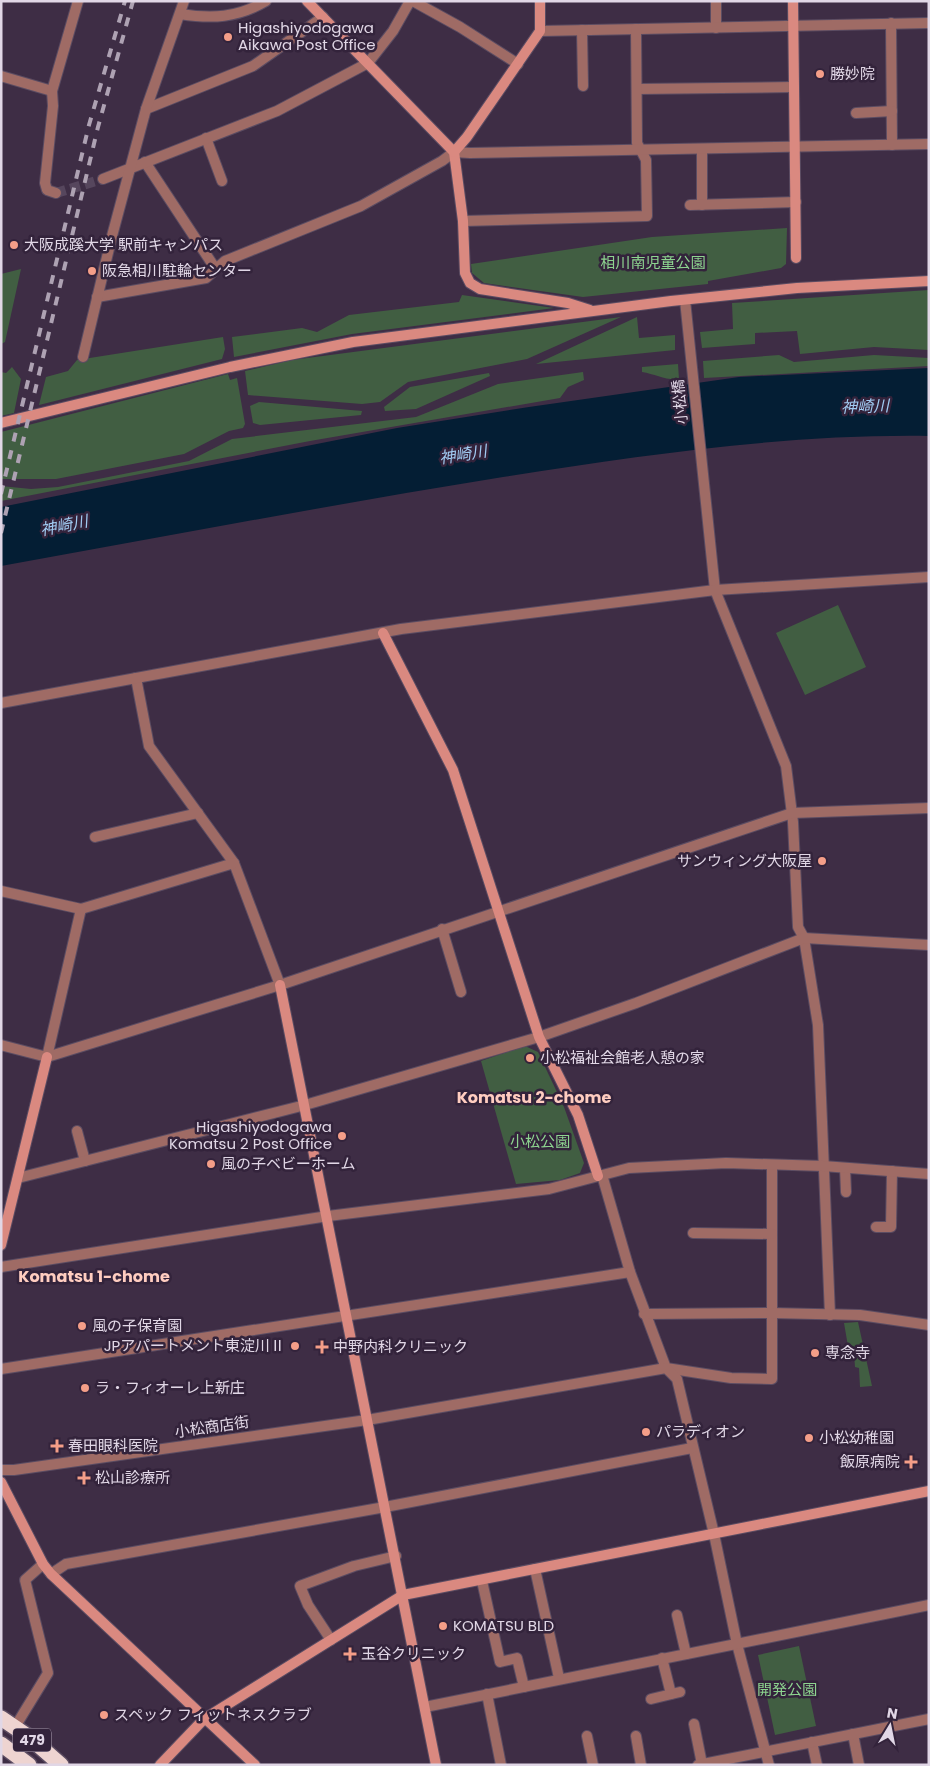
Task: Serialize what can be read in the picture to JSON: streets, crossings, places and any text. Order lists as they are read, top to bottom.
{
  "streets": {
    "highway": ["479"],
    "street": ["小松橋", "小松商店街"]
  },
  "districts": ["Komatsu 2-chome", "Komatsu 1-chome"],
  "water": ["神崎川"],
  "parks": ["相川南児童公園", "小松公園", "開発公園"],
  "places": {
    "other": [
      "Higashiyodogawa Aikawa Post Office",
      "勝妙院",
      "大阪成蹊大学 駅前キャンパス",
      "阪急相川駐輪センター",
      "サンウィング大阪屋",
      "小松福祉会館老人憩の家",
      "Higashiyodogawa Komatsu 2 Post Office",
      "風の子ベビーホーム",
      "風の子保育園",
      "JPアパートメント東淀川Ⅱ",
      "専念寺",
      "ラ・フィオーレ上新庄",
      "パラディオン",
      "小松幼稚園",
      "KOMATSU BLD",
      "スペック フィットネスクラブ"
    ],
    "health": [
      "中野内科クリニック",
      "春田眼科医院",
      "飯原病院",
      "松山診療所",
      "玉谷クリニック"
    ]
  },
  "north": "top"
}
